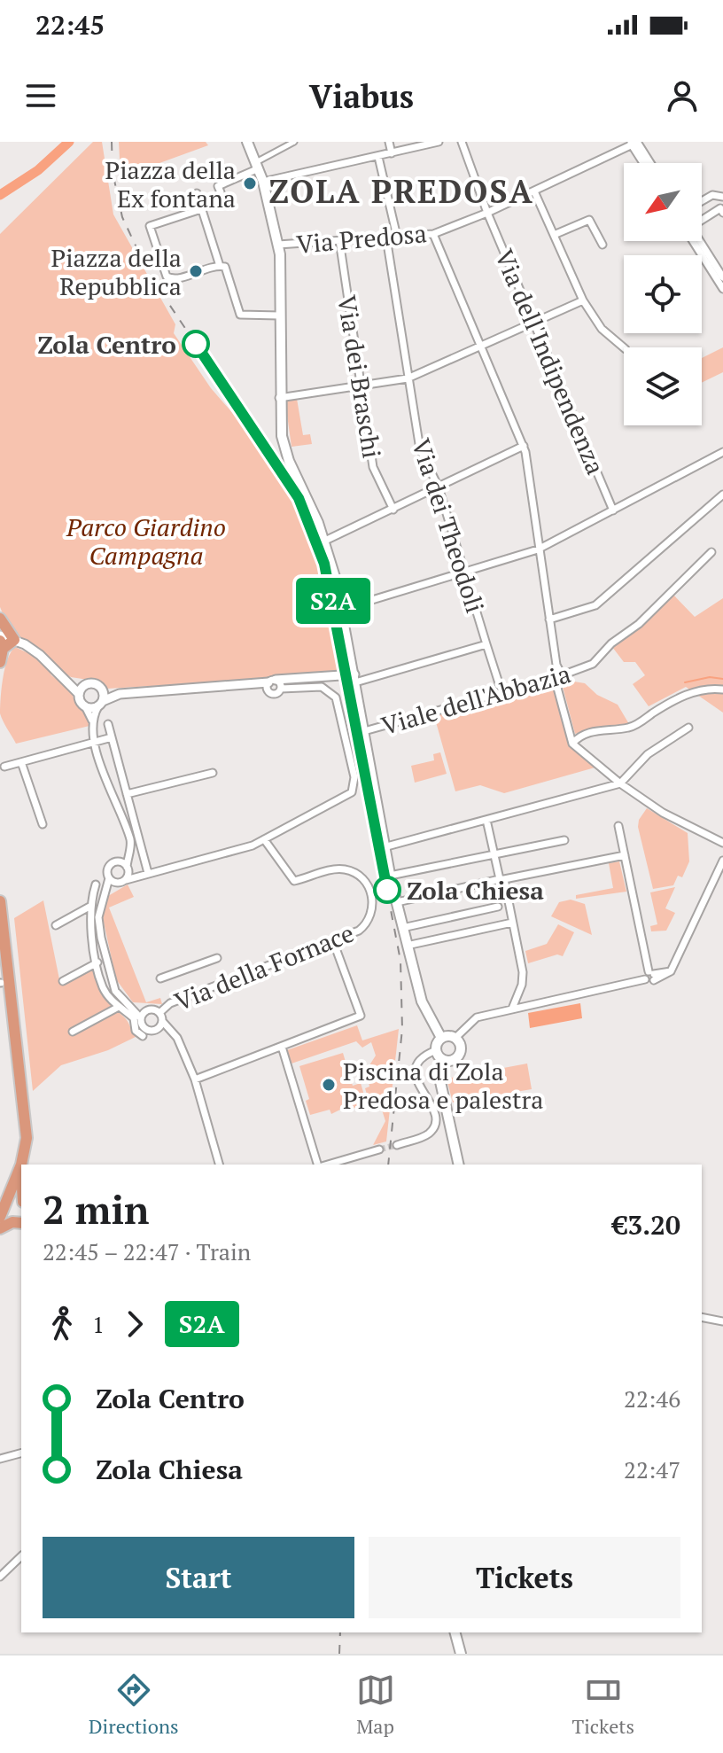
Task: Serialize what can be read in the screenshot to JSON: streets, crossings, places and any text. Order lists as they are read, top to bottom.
{
  "streets": {
    "street": [
      "Via Predosa",
      "Via dell'Indipendenza",
      "Via dei Braschi",
      "Via dei Theodoli",
      "Viale dell'Abbazia",
      "Via della Fornace"
    ]
  },
  "crossings": [
    ["Via Predosa", "Via dell'Indipendenza"],
    ["Via Predosa", "Via dei Braschi"],
    ["Via Predosa", "Via dei Theodoli"],
    ["Via dei Theodoli", "Viale dell'Abbazia"]
  ],
  "districts": ["ZOLA PREDOSA"],
  "parks": ["Parco Giardino Campagna"],
  "places": [
    "Piazza della Ex fontana",
    "Piazza della Repubblica",
    "Zola Centro",
    "Zola Chiesa",
    "Piscina di Zola Predosa e palestra"
  ],
  "north": "bottom left",
  "page": {
    "status": "22:45",
    "header": "Viabus",
    "on_map": "S2A",
    "heading": ["2 min", "22:45 – 22:47 · Train", "€3.20"],
    "legs": ["1", "S2A"],
    "list": [
      {
        "name": "Zola Centro",
        "value": "22:46"
      },
      {
        "name": "Zola Chiesa",
        "value": "22:47"
      }
    ],
    "buttons": ["Start", "Tickets"],
    "tabs": ["Directions", "Map", "Tickets"]
  }
}
